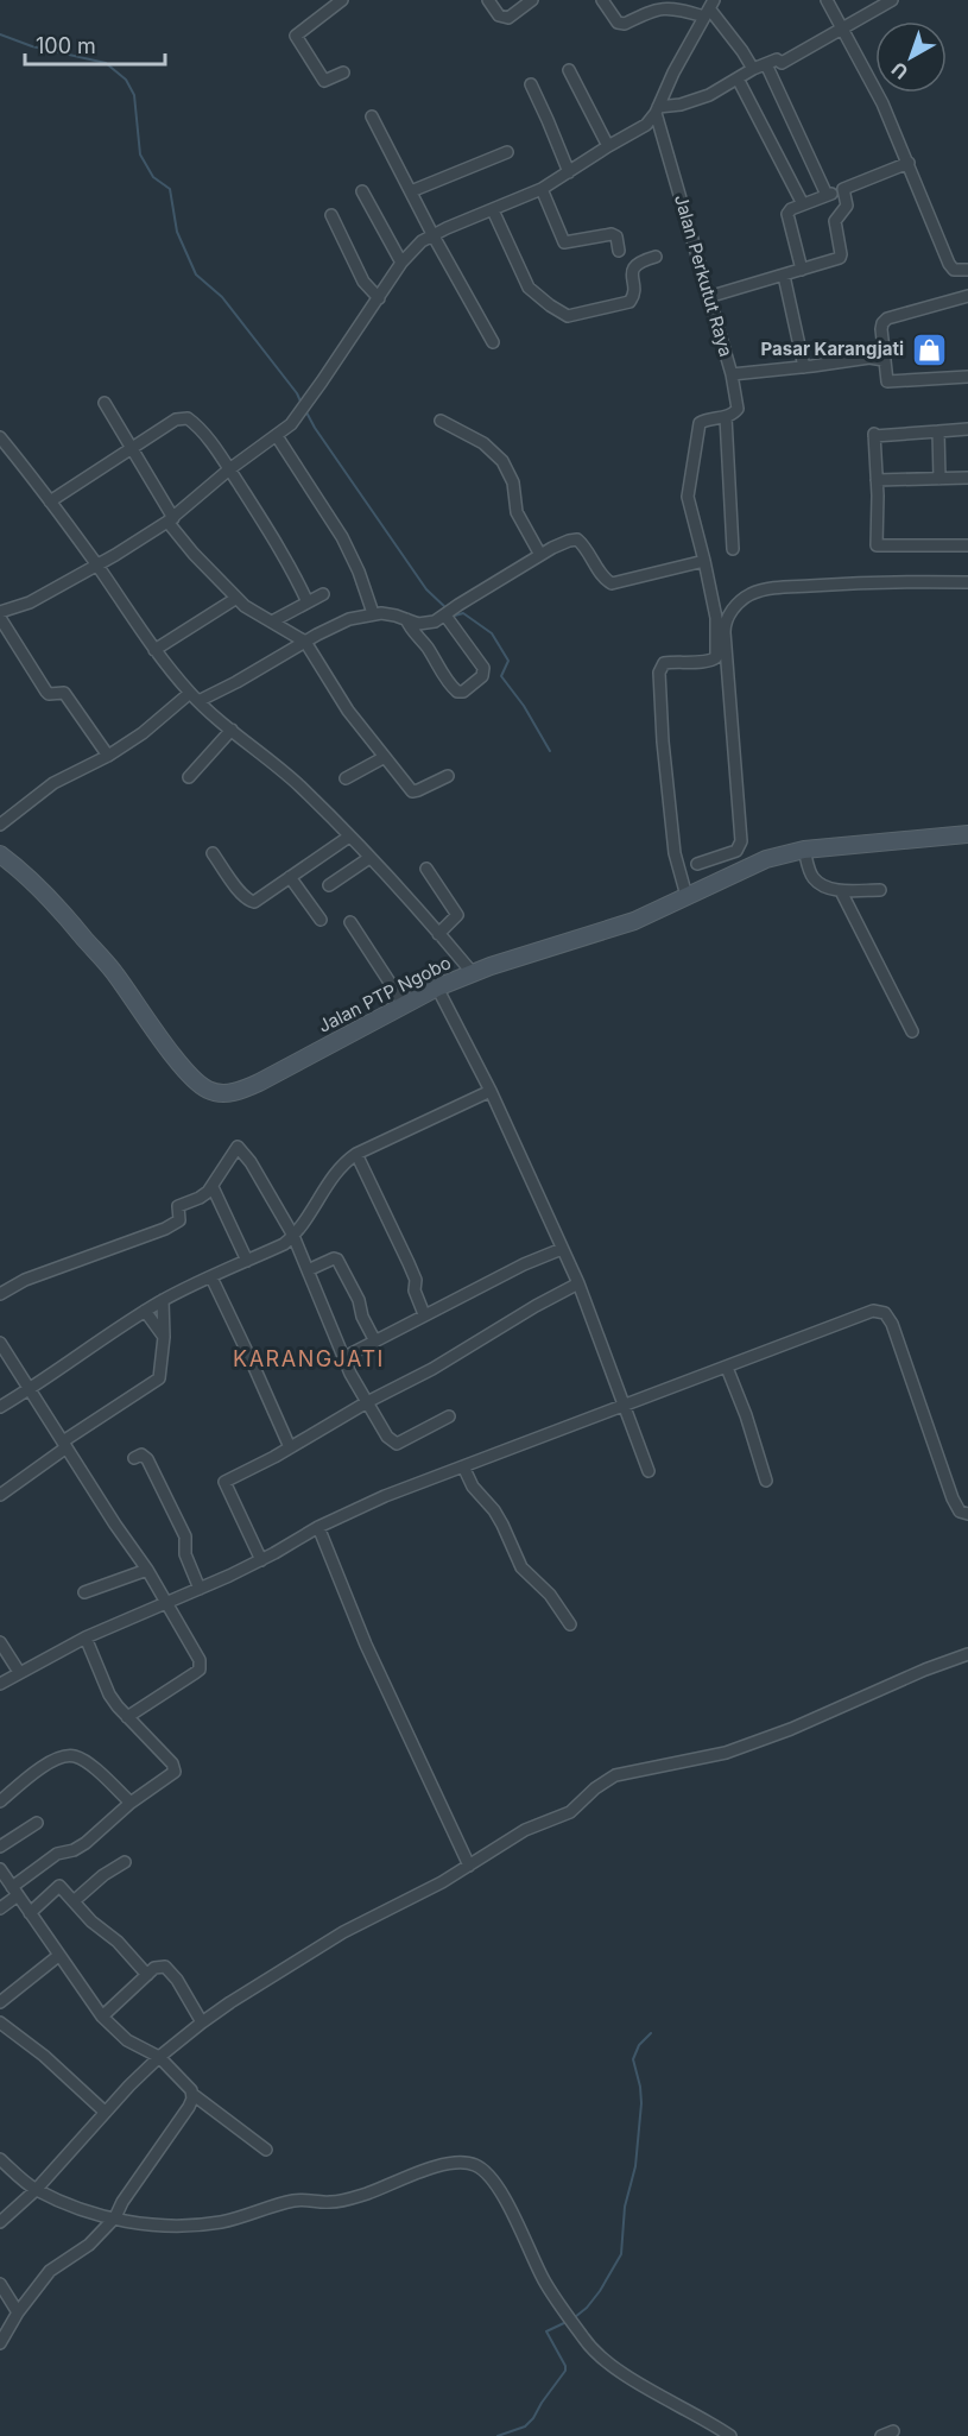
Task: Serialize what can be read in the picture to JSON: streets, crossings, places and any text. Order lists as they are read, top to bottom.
{
  "streets": {
    "main road": ["Jalan PTP Ngobo"],
    "street": ["Jalan Perkutut Raya"]
  },
  "districts": ["KARANGJATI"],
  "places": {
    "shop": ["Pasar Karangjati"]
  },
  "scale_bar": "100 m",
  "north": "bottom left"
}
